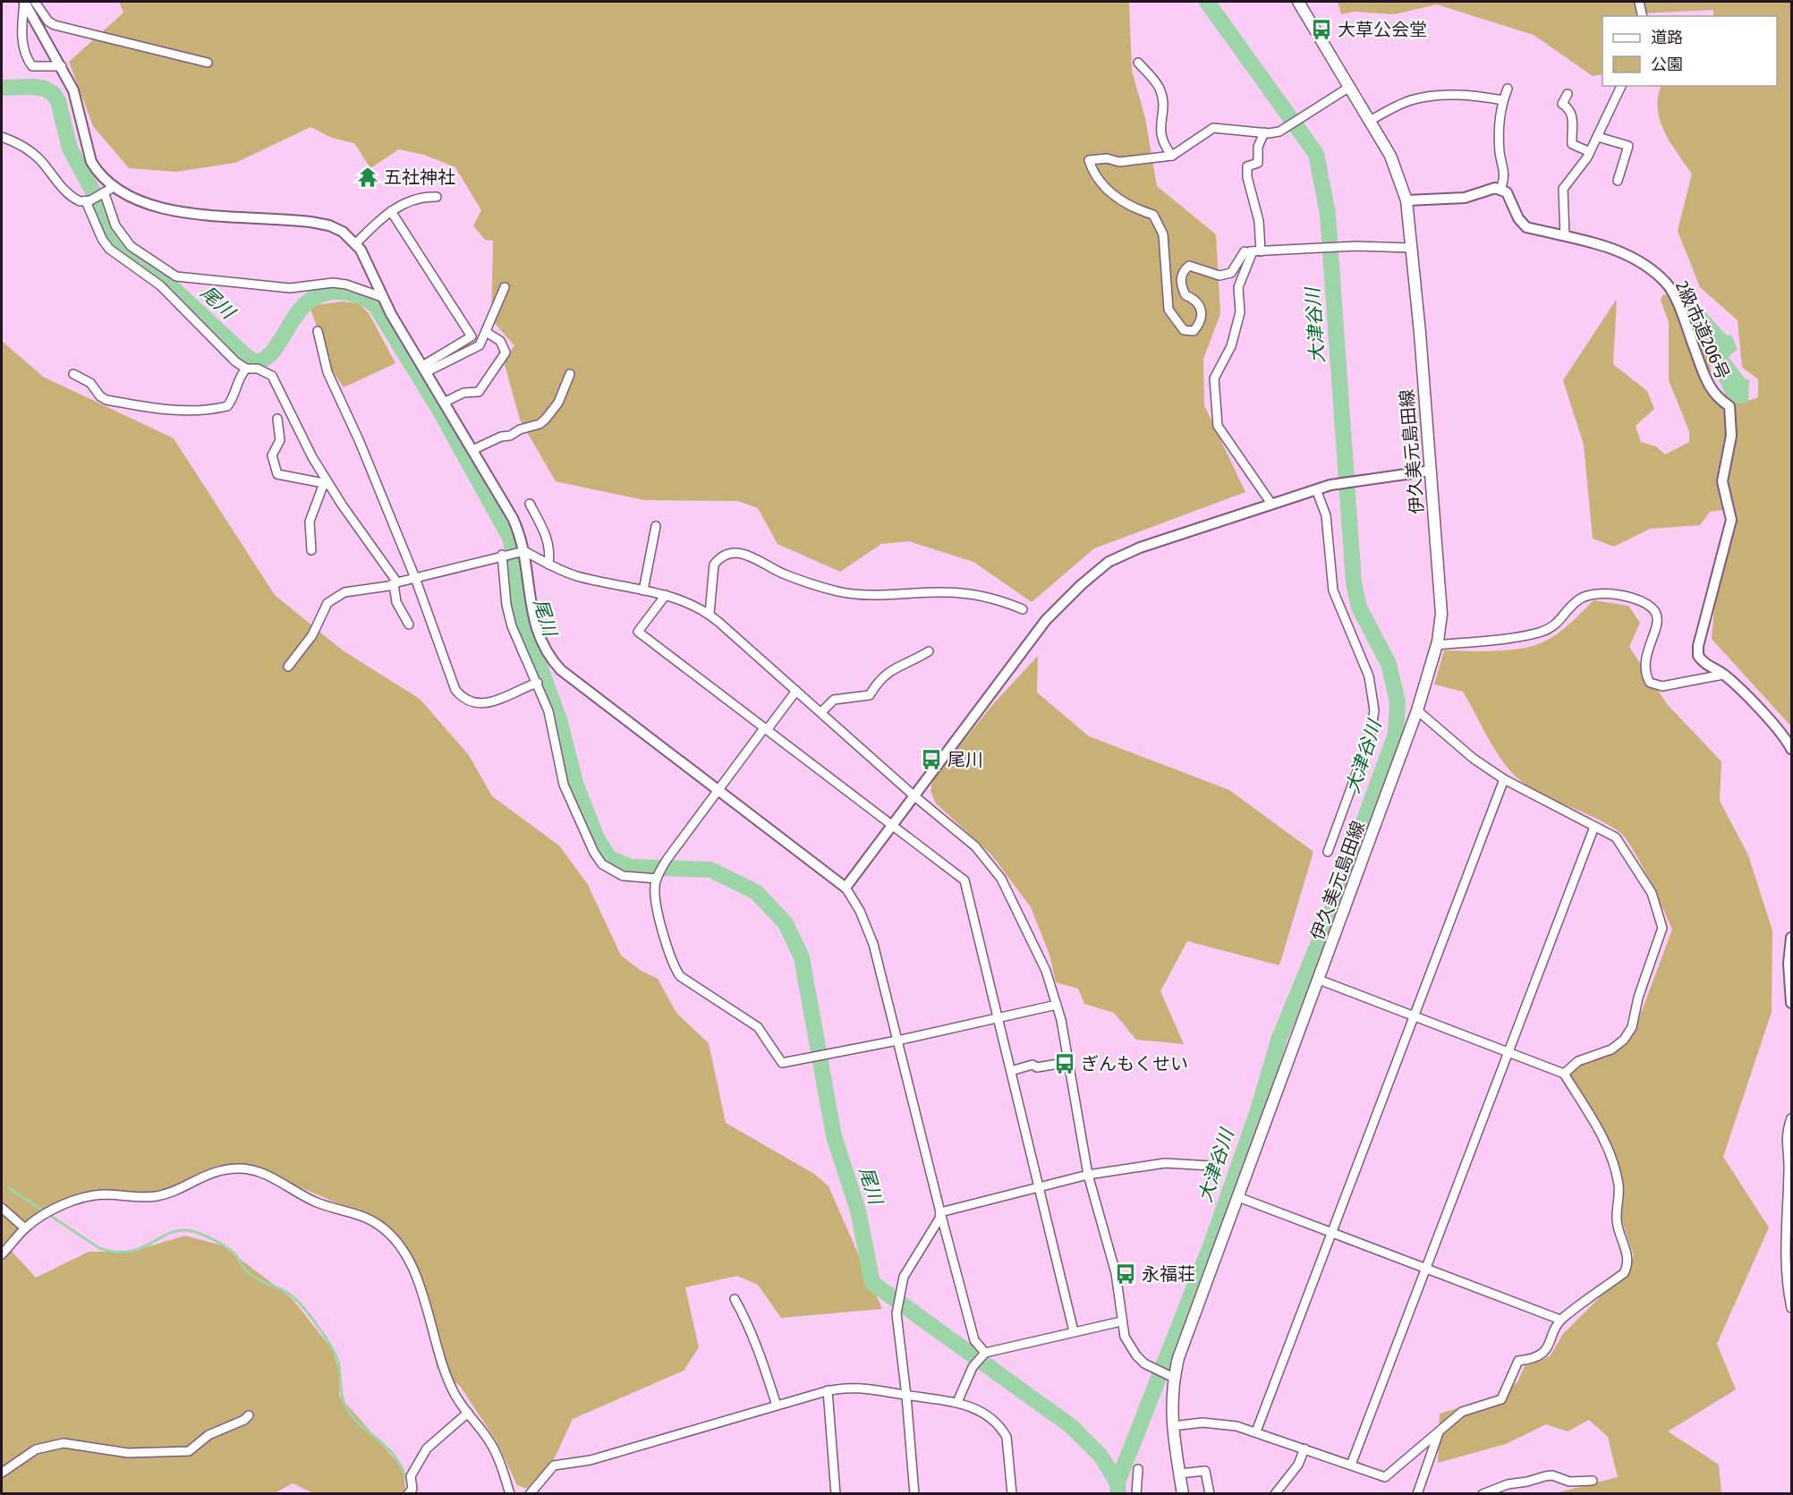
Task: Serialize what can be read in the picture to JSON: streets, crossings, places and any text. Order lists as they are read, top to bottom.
{
  "streets": {
    "main road": ["伊久美元島田線"],
    "street": ["2級市道206号"]
  },
  "water": ["尾川", "大津谷川"],
  "places": {
    "bus stop": [
      "大草公会堂",
      "尾川",
      "ぎんもくせい",
      "永福荘"
    ],
    "temple": ["五社神社"]
  },
  "legend": ["道路", "公園"]
}
